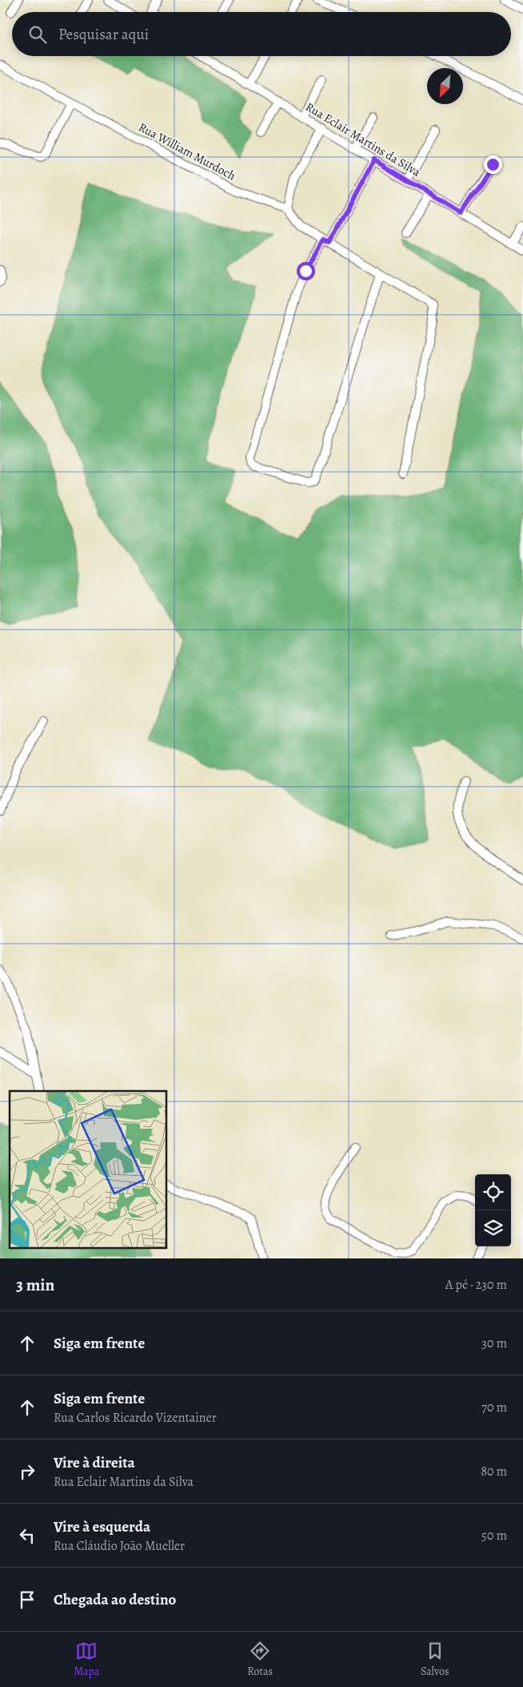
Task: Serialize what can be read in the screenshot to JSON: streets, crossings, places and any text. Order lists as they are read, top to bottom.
{
  "streets": {
    "street": ["Rua Eclair Martins da Silva", "Rua William Murdoch"]
  },
  "north": "bottom left",
  "page": {
    "search": "Pesquisar aqui",
    "heading": ["3 min", "A pé · 230 m"],
    "list": [
      ["Siga em frente", "30 m"],
      ["Siga em frente", "Rua Carlos Ricardo Vizentainer", "70 m"],
      ["Vire à direita", "Rua Eclair Martins da Silva", "80 m"],
      ["Vire à esquerda", "Rua Cláudio João Mueller", "50 m"],
      "Chegada ao destino"
    ],
    "nav": ["Mapa", "Rotas", "Salvos"]
  }
}
